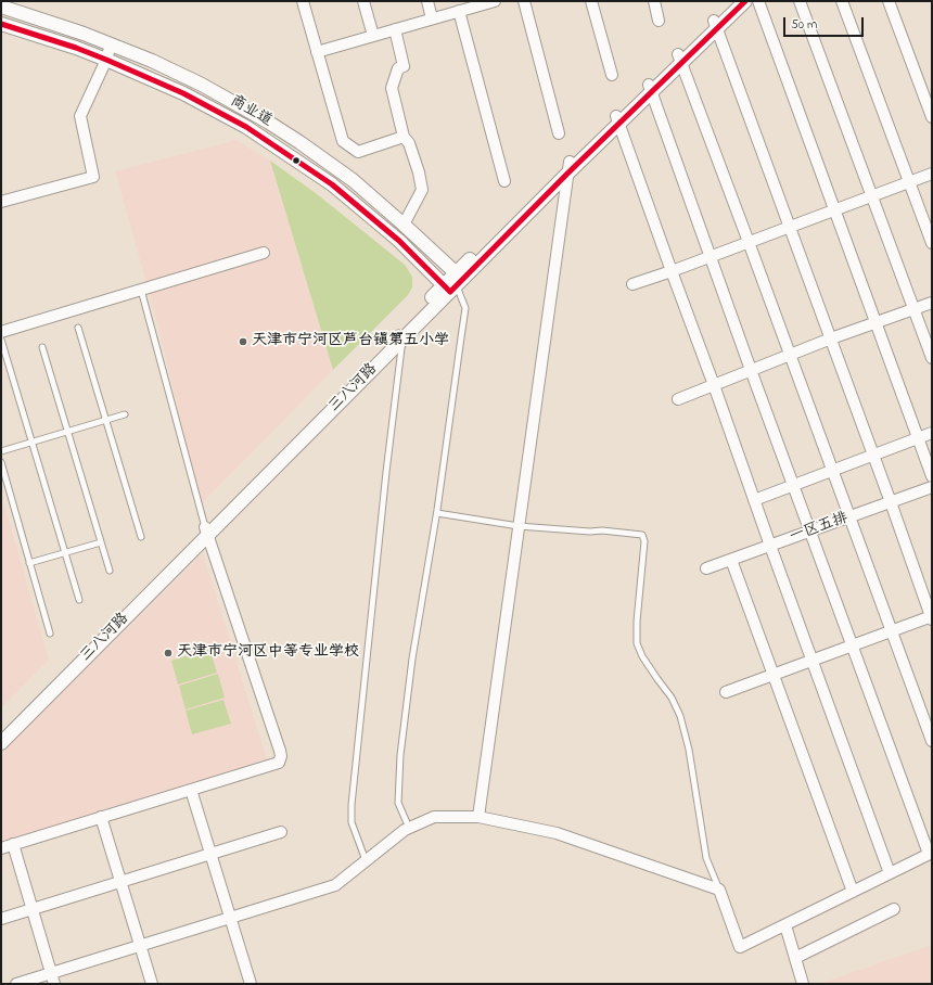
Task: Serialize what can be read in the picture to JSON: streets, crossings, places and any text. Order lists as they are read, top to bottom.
{
  "streets": {
    "street": ["商业道", "三八河路", "一区五排"]
  },
  "crossings": [
    ["商业道", "三八河路"]
  ],
  "places": ["天津市宁河区芦台镇第五小学", "天津市宁河区中等专业学校"],
  "scale_bar": "50 m"
}
